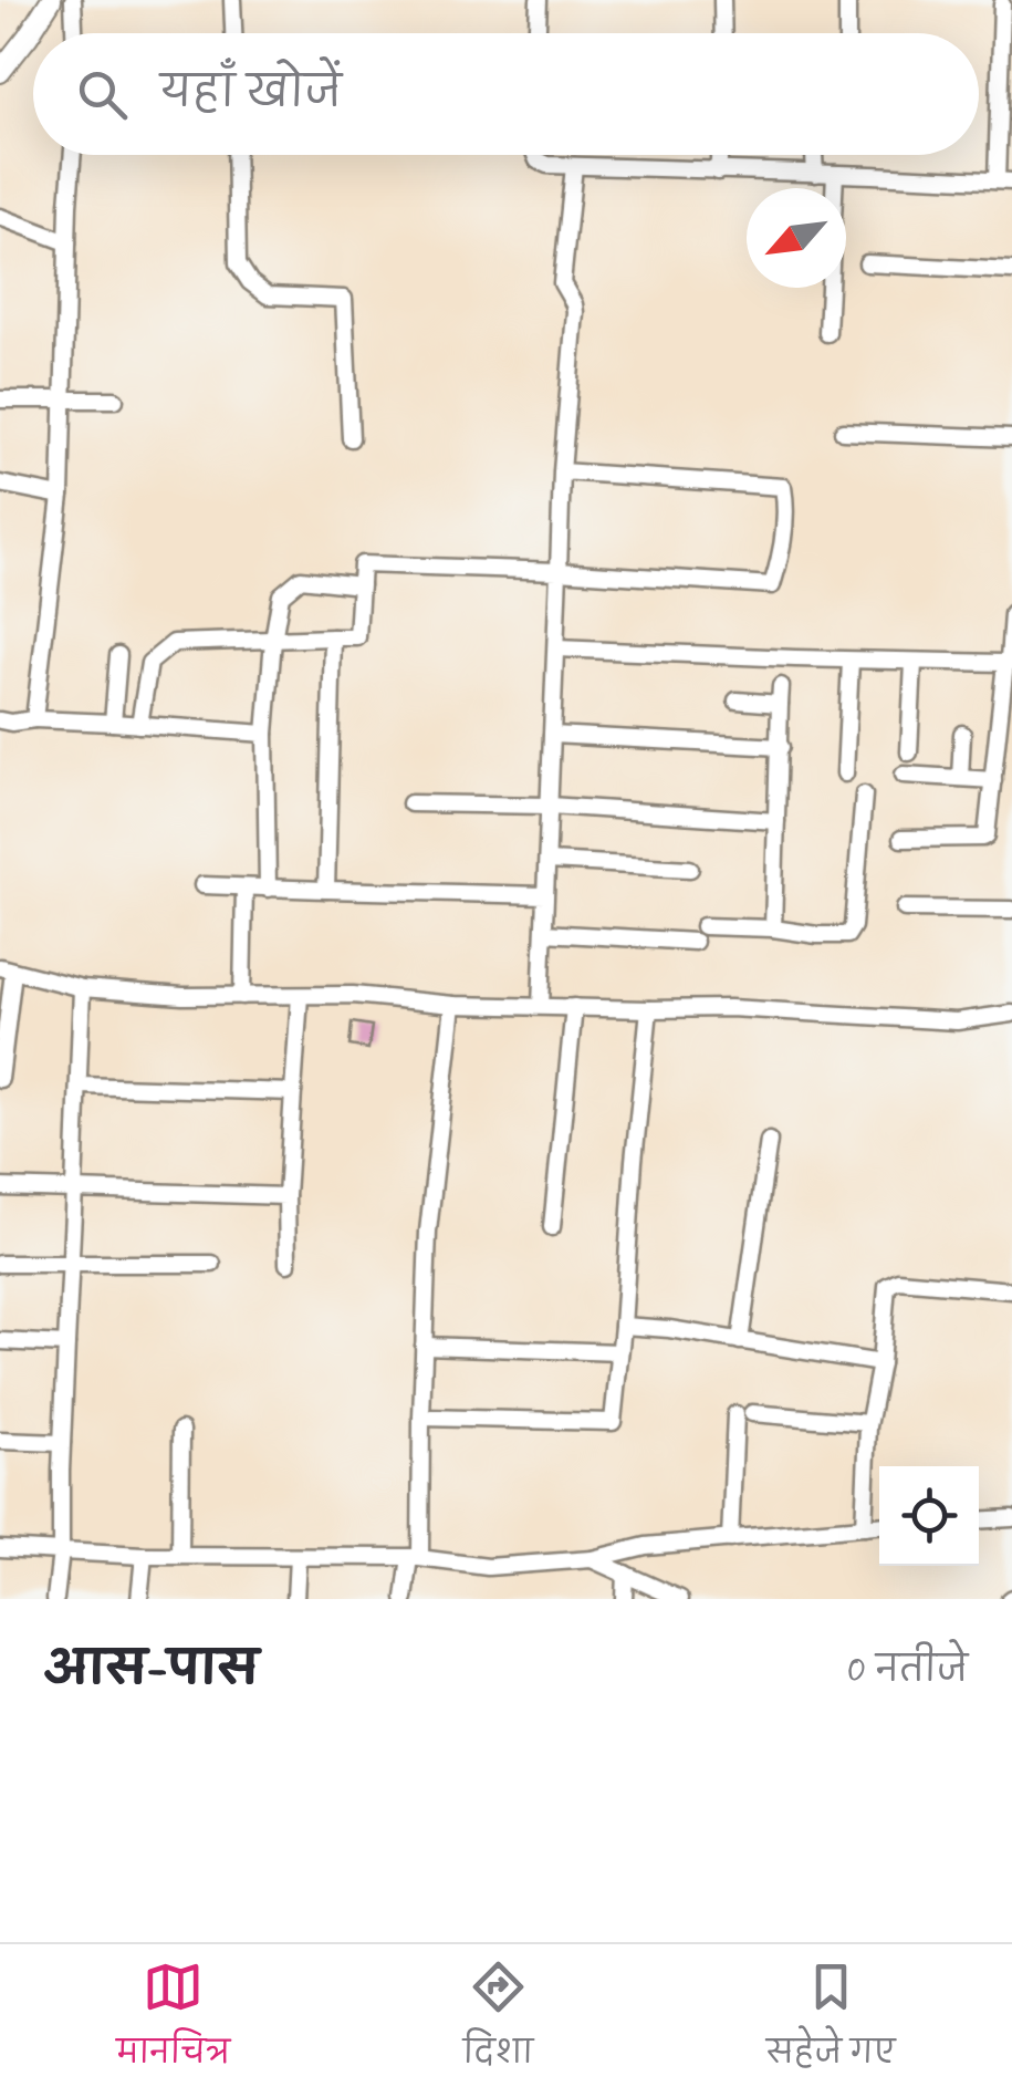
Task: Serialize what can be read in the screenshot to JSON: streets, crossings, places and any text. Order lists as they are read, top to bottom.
{
  "north": "bottom left",
  "page": {
    "search": "यहाँ खोजें",
    "heading": ["आस-पास", "0 नतीजे"],
    "nav": ["मानचित्र", "दिशा", "सहेजे गए"]
  }
}
